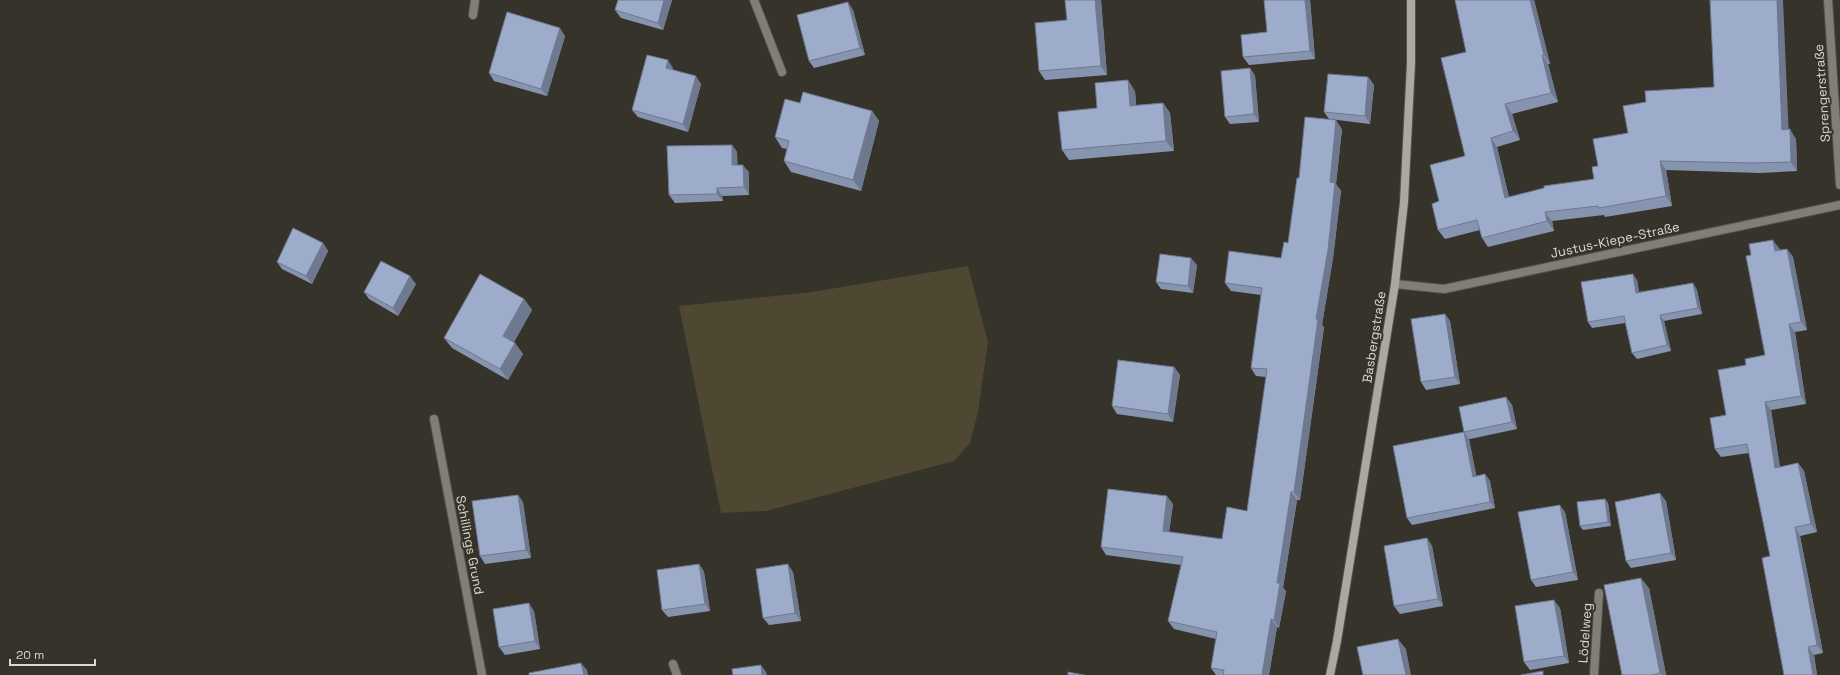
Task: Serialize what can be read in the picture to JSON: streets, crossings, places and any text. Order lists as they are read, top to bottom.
{
  "streets": {
    "main road": ["Basbergstraße"],
    "street": [
      "Sprengerstraße",
      "Justus-Kiepe-Straße",
      "Schillings Grund",
      "Lödelweg"
    ]
  },
  "crossings": [
    ["Justus-Kiepe-Straße", "Basbergstraße"]
  ],
  "scale_bar": "20 m"
}
